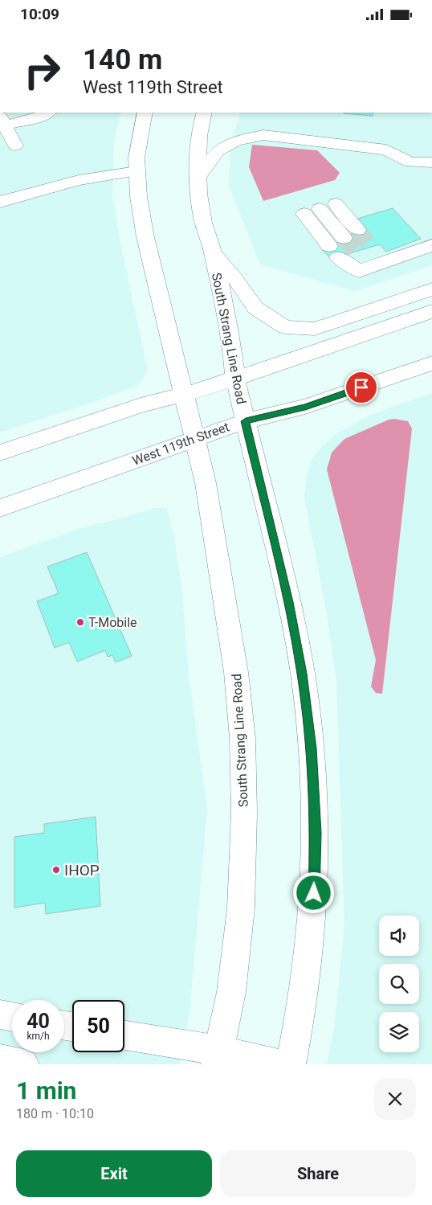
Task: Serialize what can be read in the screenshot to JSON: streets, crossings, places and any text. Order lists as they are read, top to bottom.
{
  "streets": {
    "main road": ["South Strang Line Road", "West 119th Street"]
  },
  "crossings": [
    ["South Strang Line Road", "West 119th Street"]
  ],
  "places": ["T-Mobile", "IHOP"],
  "page": {
    "status": "10:09",
    "turn": ["140 m", "West 119th Street"],
    "speed": "40 km/h",
    "limit": "50",
    "heading": ["1 min", "180 m · 10:10"],
    "buttons": ["Exit", "Share"]
  }
}
